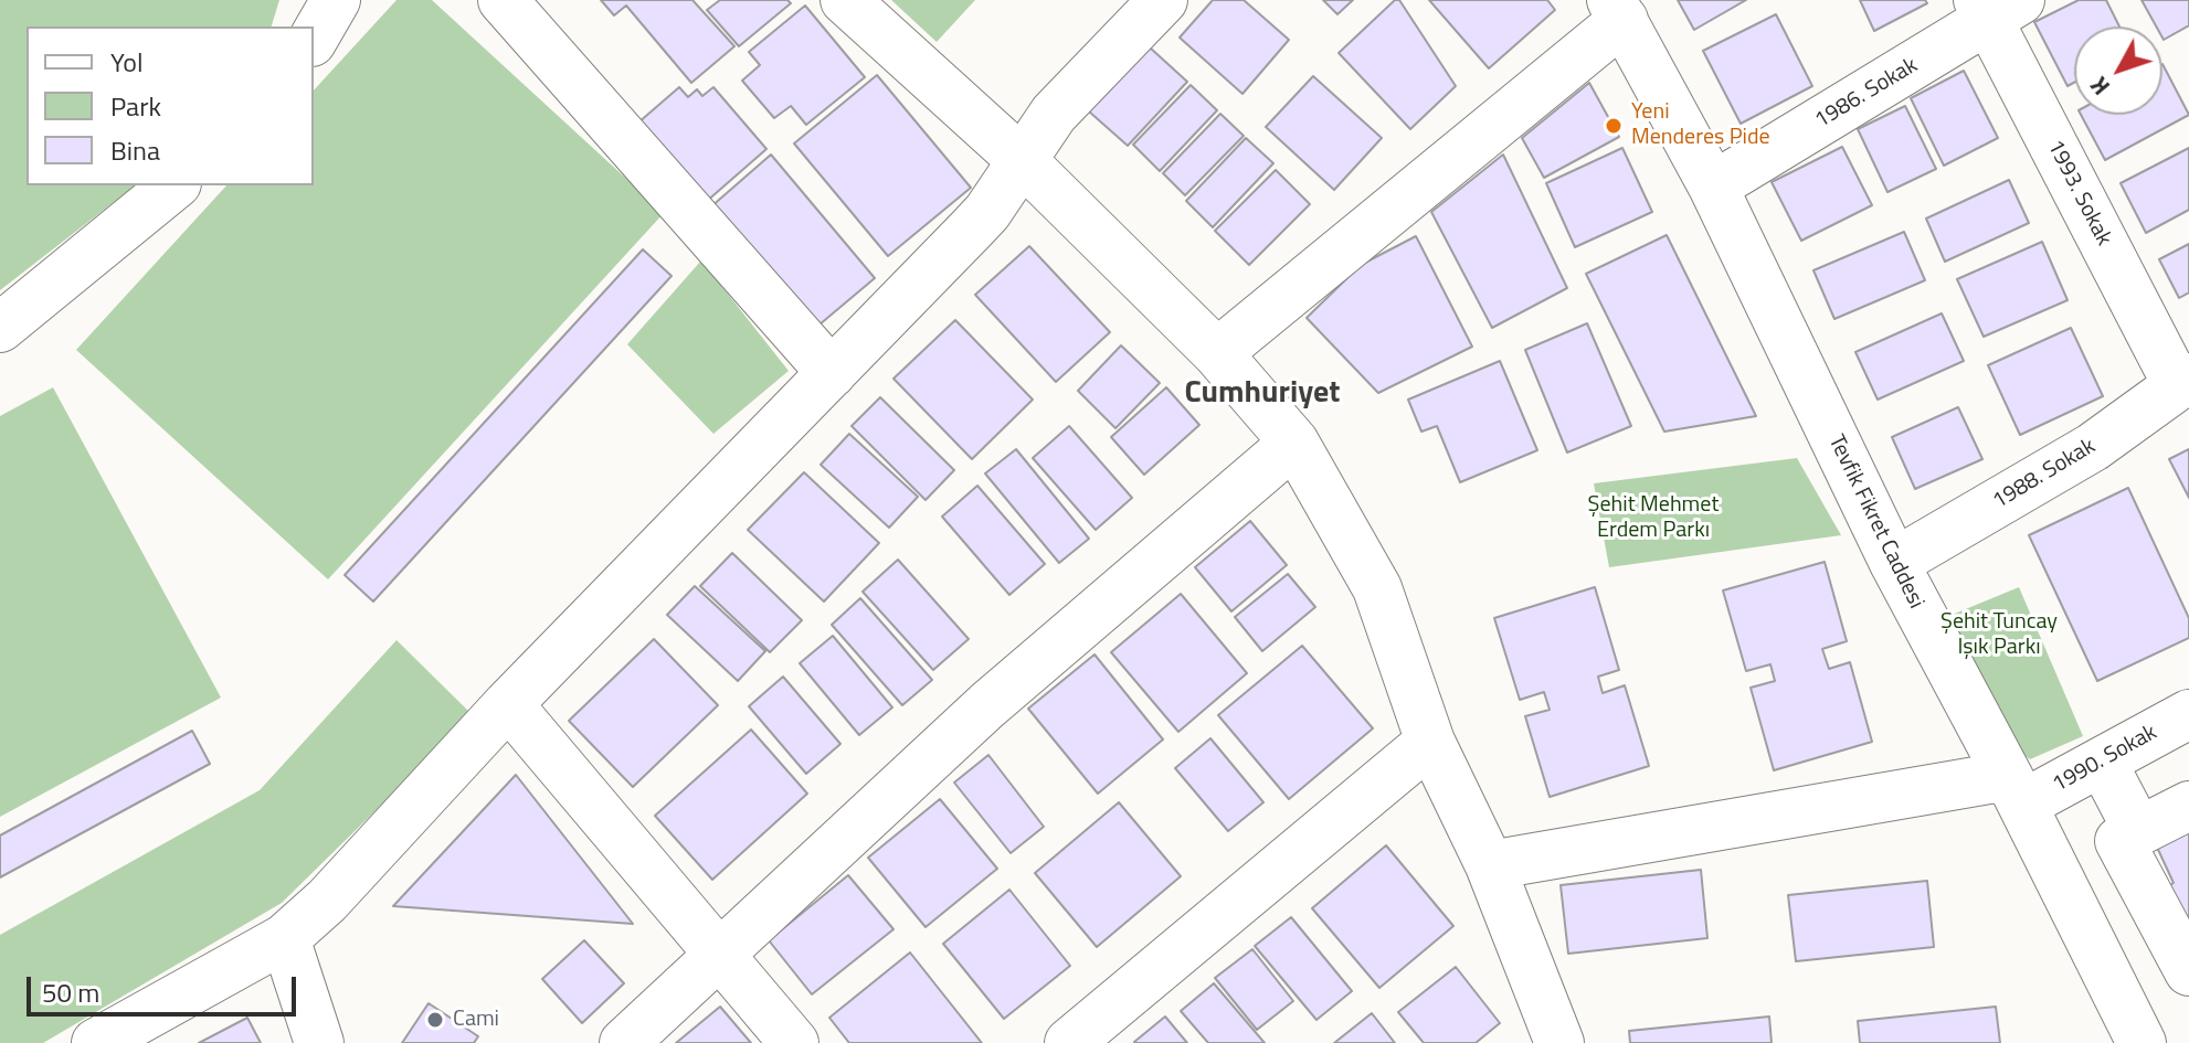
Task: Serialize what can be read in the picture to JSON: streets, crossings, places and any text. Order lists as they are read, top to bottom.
{
  "streets": {
    "street": [
      "1986. Sokak",
      "1993. Sokak",
      "1988. Sokak",
      "Tevfik Fikret Caddesi",
      "1990. Sokak"
    ]
  },
  "crossings": [
    ["1986. Sokak", "1993. Sokak"],
    ["1986. Sokak", "Tevfik Fikret Caddesi"],
    ["1993. Sokak", "1988. Sokak"],
    ["1988. Sokak", "Tevfik Fikret Caddesi"],
    ["Tevfik Fikret Caddesi", "1990. Sokak"]
  ],
  "districts": ["Cumhuriyet"],
  "parks": ["Şehit Mehmet Erdem Parkı", "Şehit Tuncay Işık Parkı"],
  "places": ["Yeni Menderes Pide", "Cami"],
  "legend": ["Yol", "Park", "Bina"],
  "scale_bar": "50 m",
  "north": "bottom left"
}
